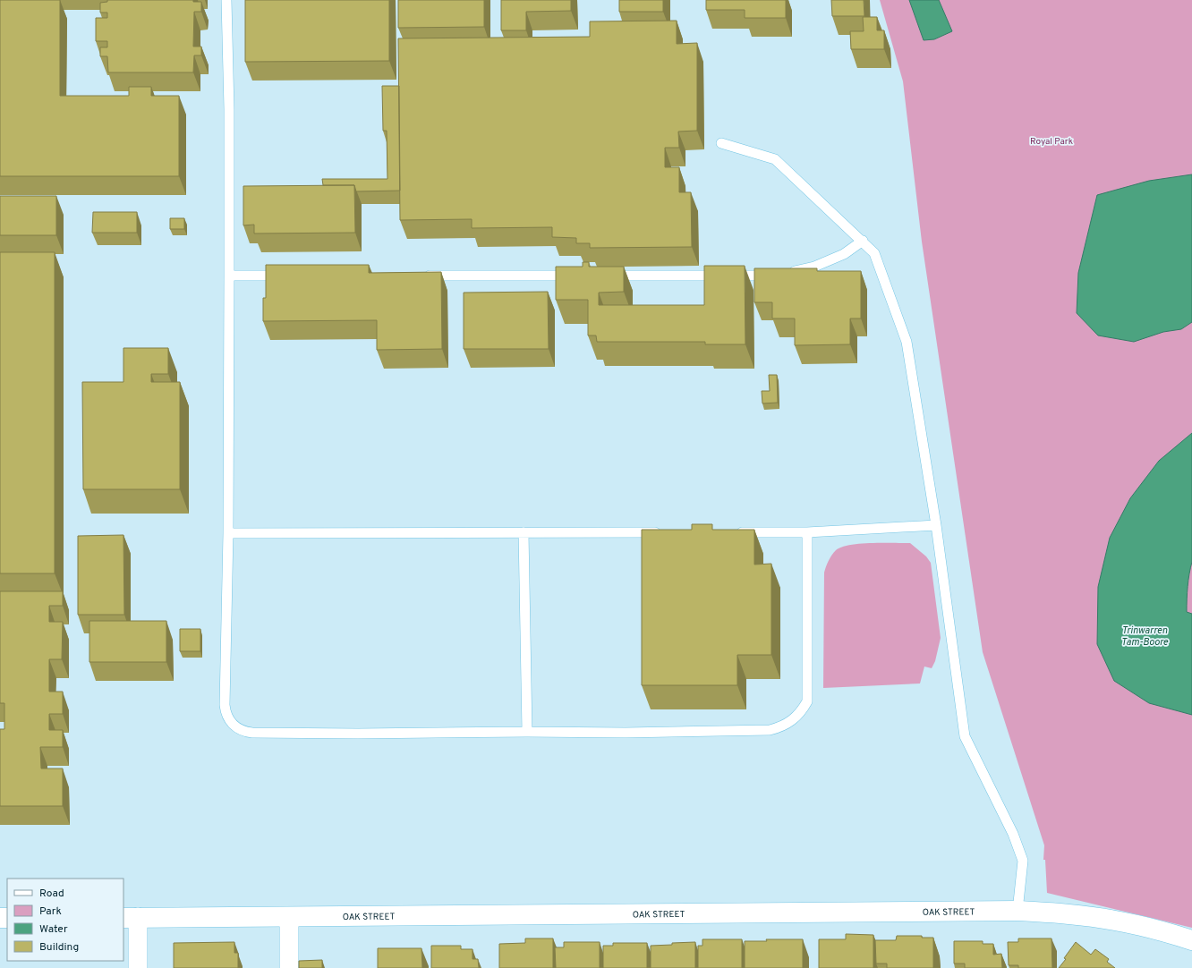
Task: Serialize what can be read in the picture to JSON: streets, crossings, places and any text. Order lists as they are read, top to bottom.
{
  "streets": {
    "street": ["OAK STREET"]
  },
  "water": ["Trinwarren Tam-Boore"],
  "parks": ["Royal Park"],
  "legend": [
    "Road",
    "Park",
    "Water",
    "Building"
  ]
}
